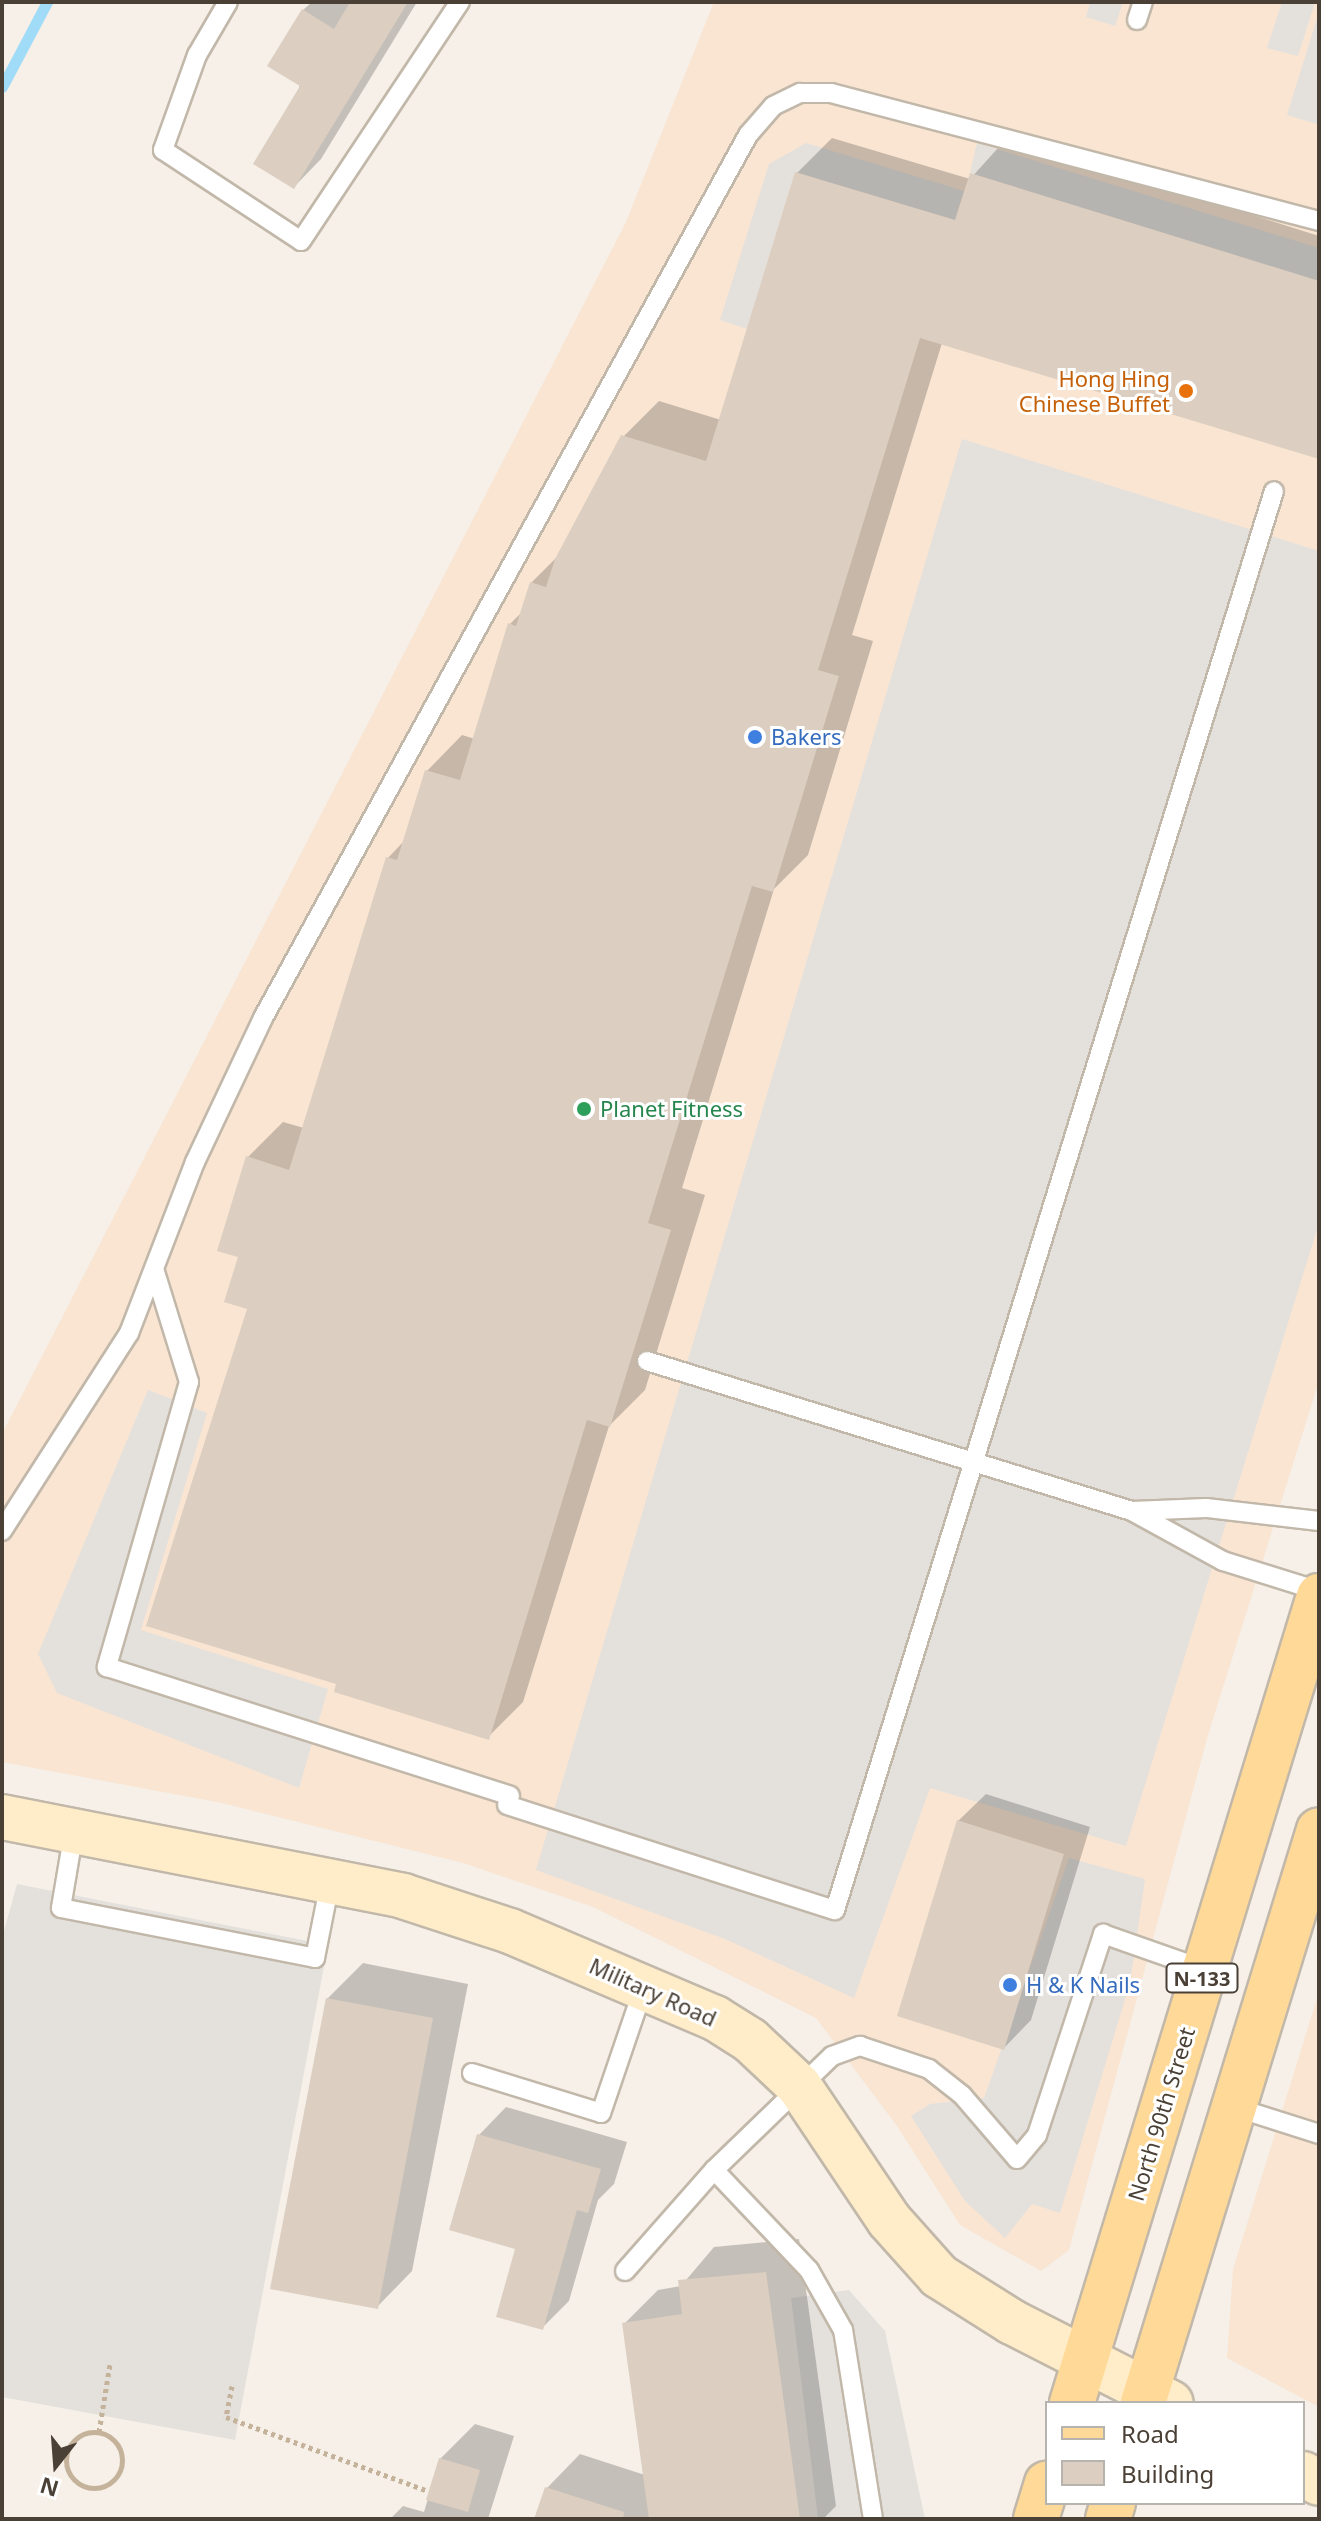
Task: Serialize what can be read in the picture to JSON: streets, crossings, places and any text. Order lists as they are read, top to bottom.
{
  "streets": {
    "main road": ["N-133", "Military Road", "North 90th Street"]
  },
  "crossings": [
    ["N-133", "Military Road"],
    ["Military Road", "North 90th Street"]
  ],
  "places": [
    "Hong Hing Chinese Buffet",
    "Bakers",
    "Planet Fitness",
    "H & K Nails"
  ],
  "legend": ["Road", "Building"],
  "north": "bottom"
}
